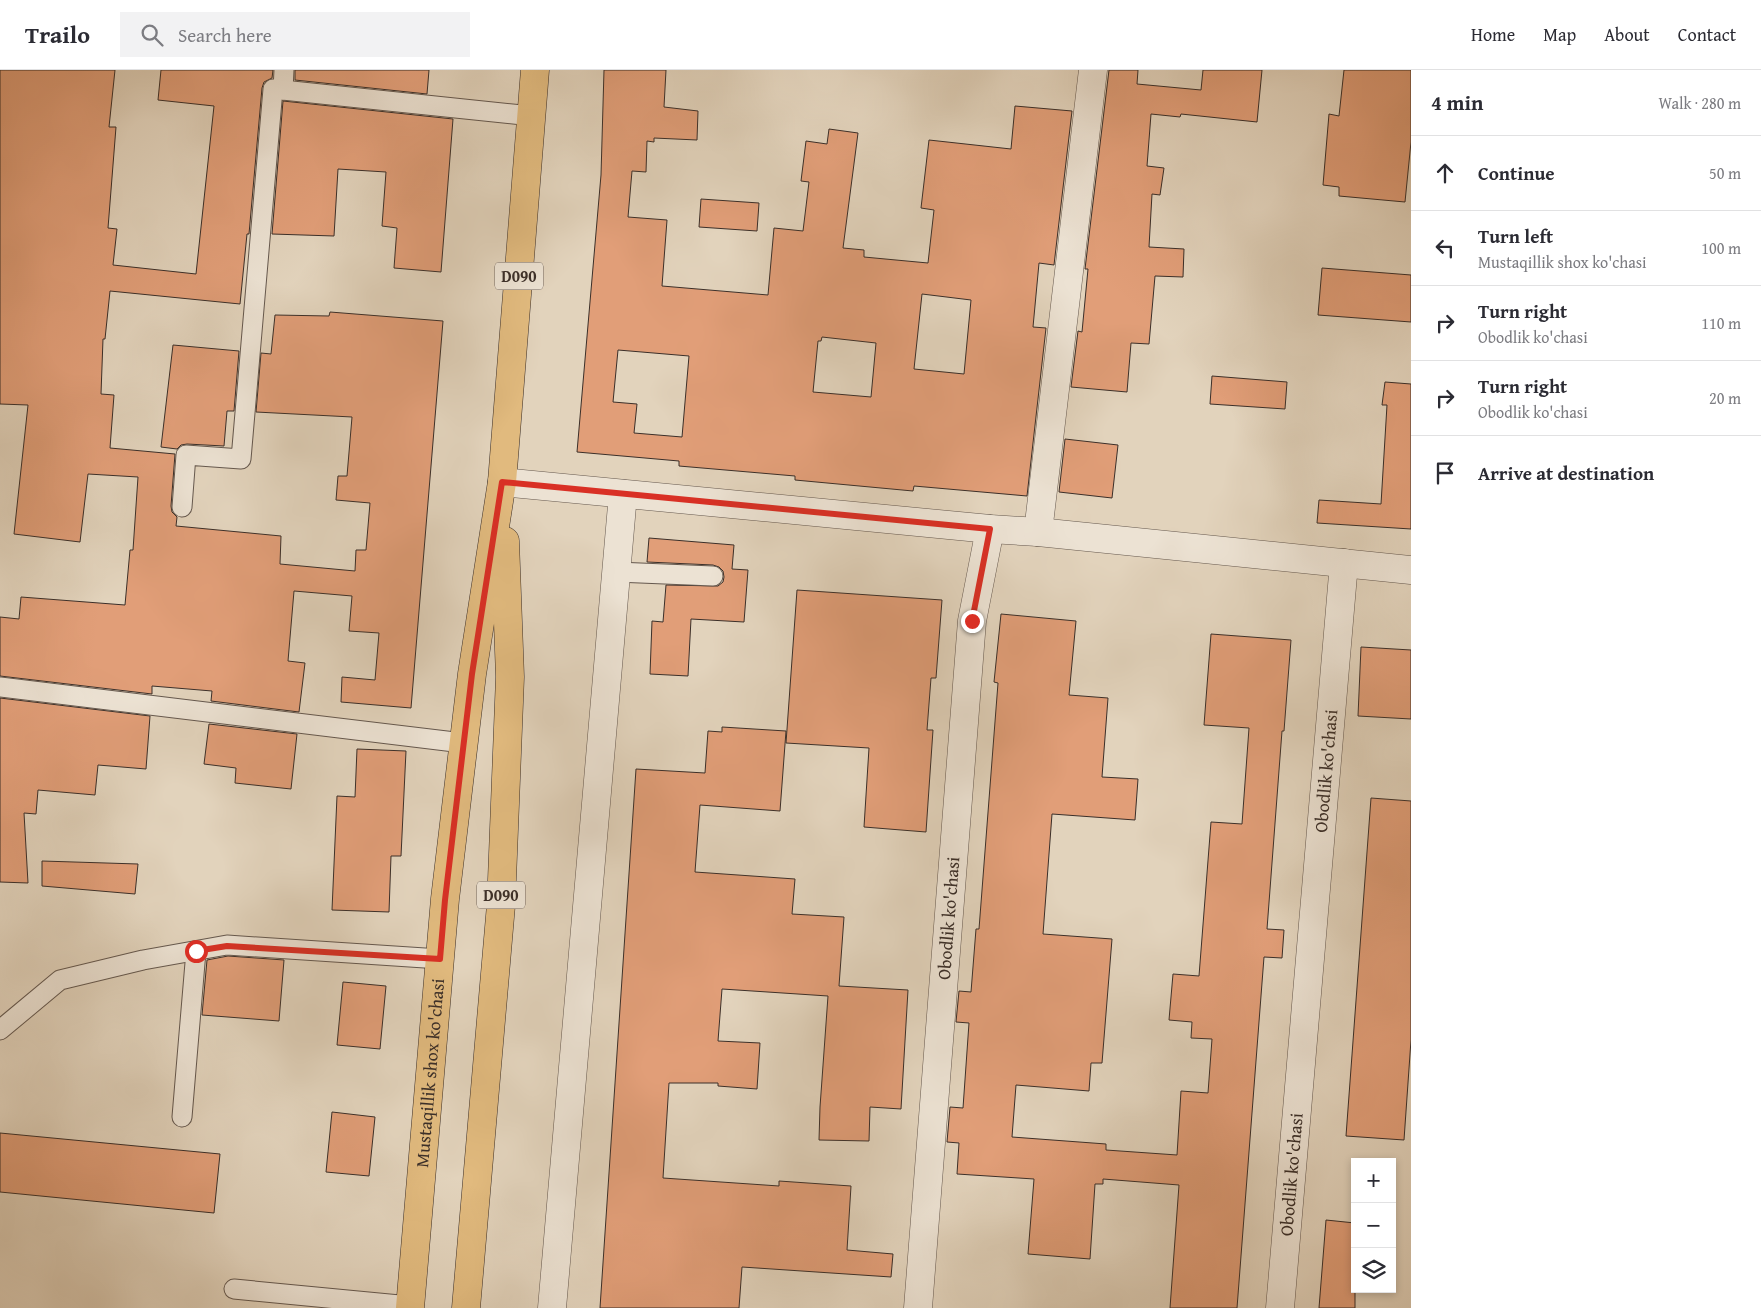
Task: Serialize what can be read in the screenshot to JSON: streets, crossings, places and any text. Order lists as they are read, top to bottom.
{
  "streets": {
    "main road": ["D090", "Mustaqillik shox ko'chasi"],
    "street": ["Obodlik ko'chasi"]
  },
  "page": {
    "header": "Trailo",
    "search": "Search here",
    "nav": [
      "Home",
      "Map",
      "About",
      "Contact"
    ],
    "heading": ["4 min", "Walk · 280 m"],
    "list": [
      ["Continue", "50 m"],
      ["Turn left", "Mustaqillik shox ko'chasi", "100 m"],
      ["Turn right", "Obodlik ko'chasi", "110 m"],
      ["Turn right", "Obodlik ko'chasi", "20 m"],
      "Arrive at destination"
    ],
    "map_buttons": ["+", "−"]
  }
}
